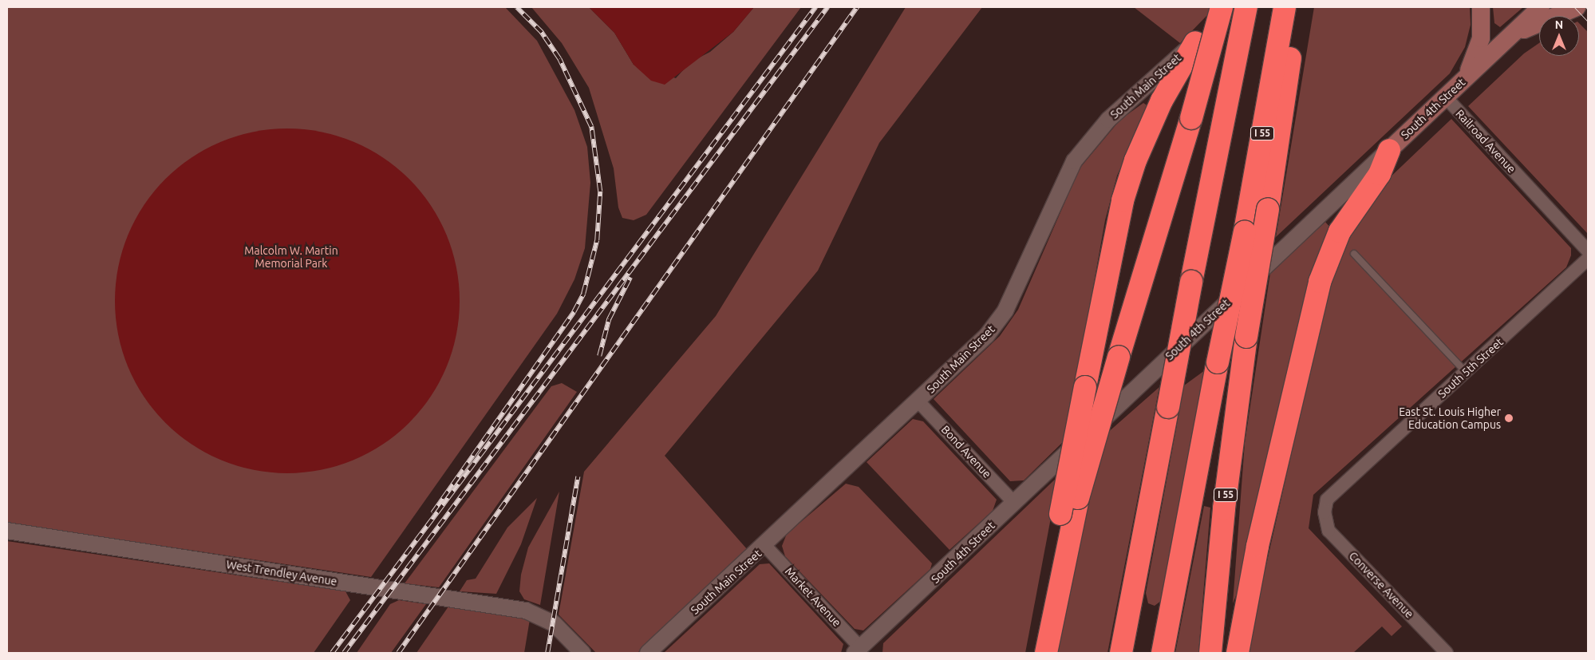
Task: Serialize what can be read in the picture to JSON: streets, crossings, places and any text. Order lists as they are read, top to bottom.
{
  "streets": {
    "highway": ["I 55"],
    "main road": ["South Main Street", "South 4th Street"],
    "street": [
      "Railroad Avenue",
      "South 5th Street",
      "Bond Avenue",
      "West Trendley Avenue",
      "Converse Avenue",
      "Market Avenue"
    ]
  },
  "crossings": [
    ["South Main Street", "Bond Avenue"],
    ["South Main Street", "Market Avenue"],
    ["South 4th Street", "Railroad Avenue"],
    ["South 4th Street", "Bond Avenue"],
    ["South 4th Street", "Market Avenue"],
    ["South 5th Street", "Converse Avenue"]
  ],
  "parks": ["Malcolm W. Martin Memorial Park"],
  "places": ["East St. Louis Higher Education Campus"],
  "north": "top"
}
